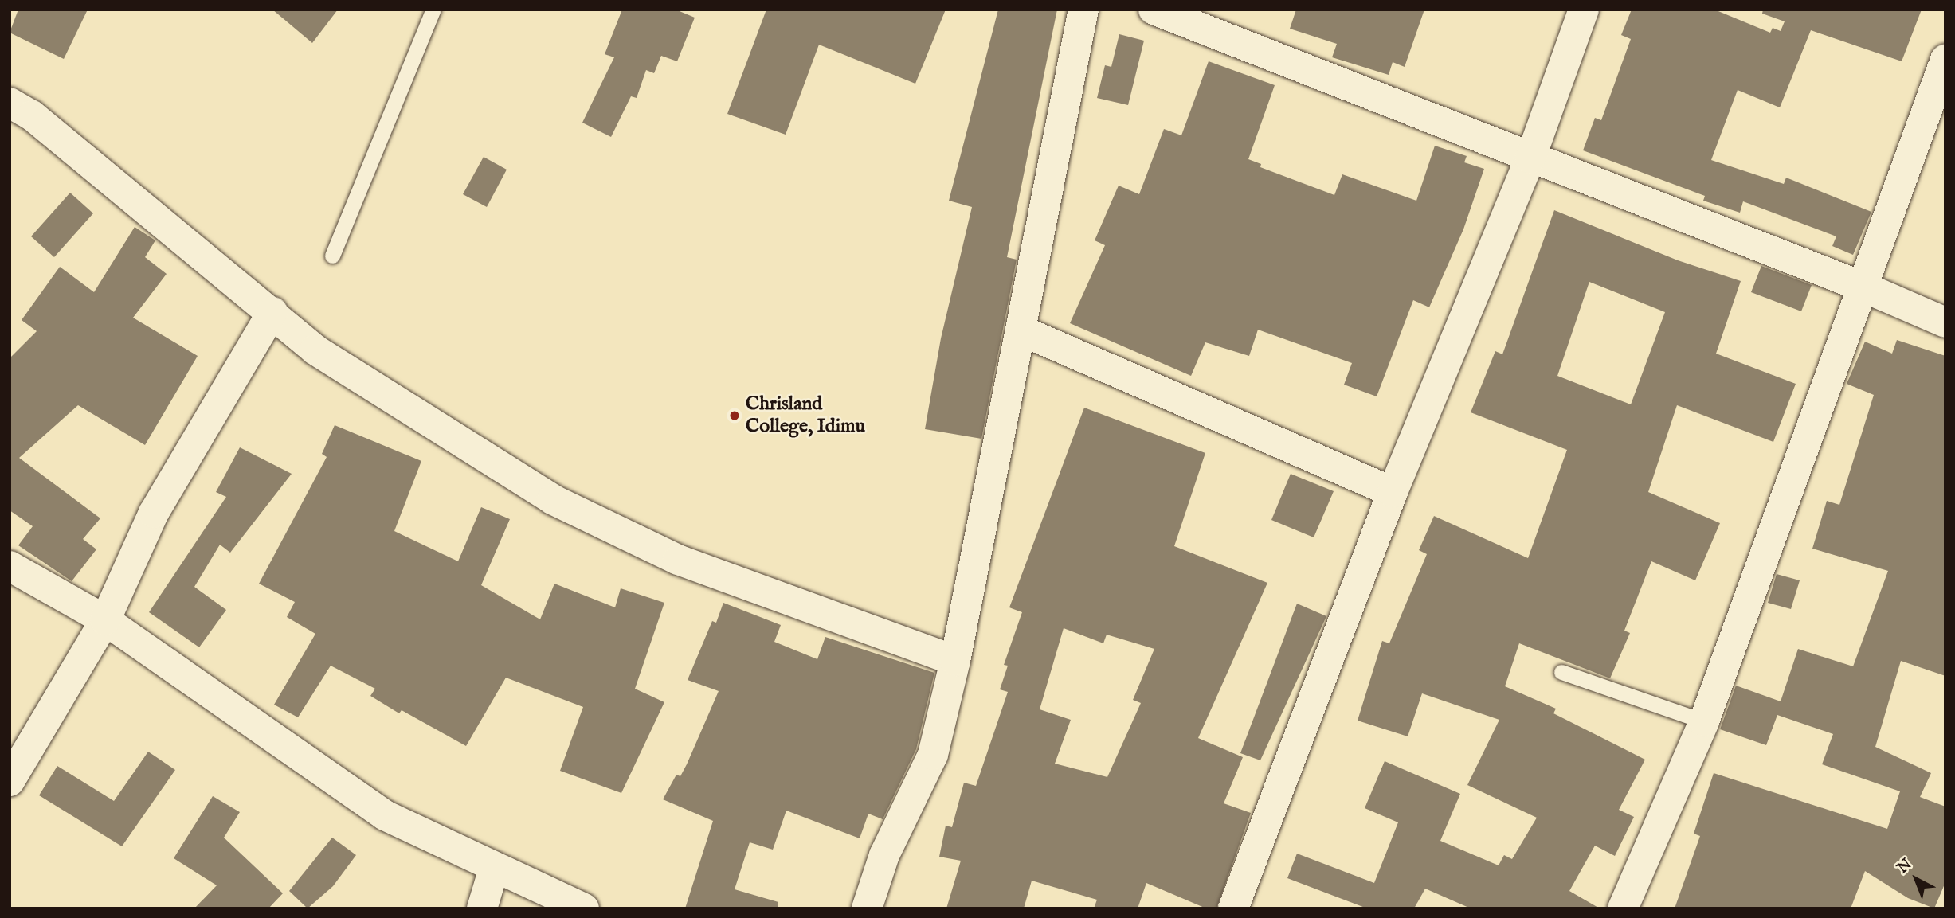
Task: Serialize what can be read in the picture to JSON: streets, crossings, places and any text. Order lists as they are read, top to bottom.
{
  "places": ["Chrisland College, Idimu"],
  "north": "top left"
}
